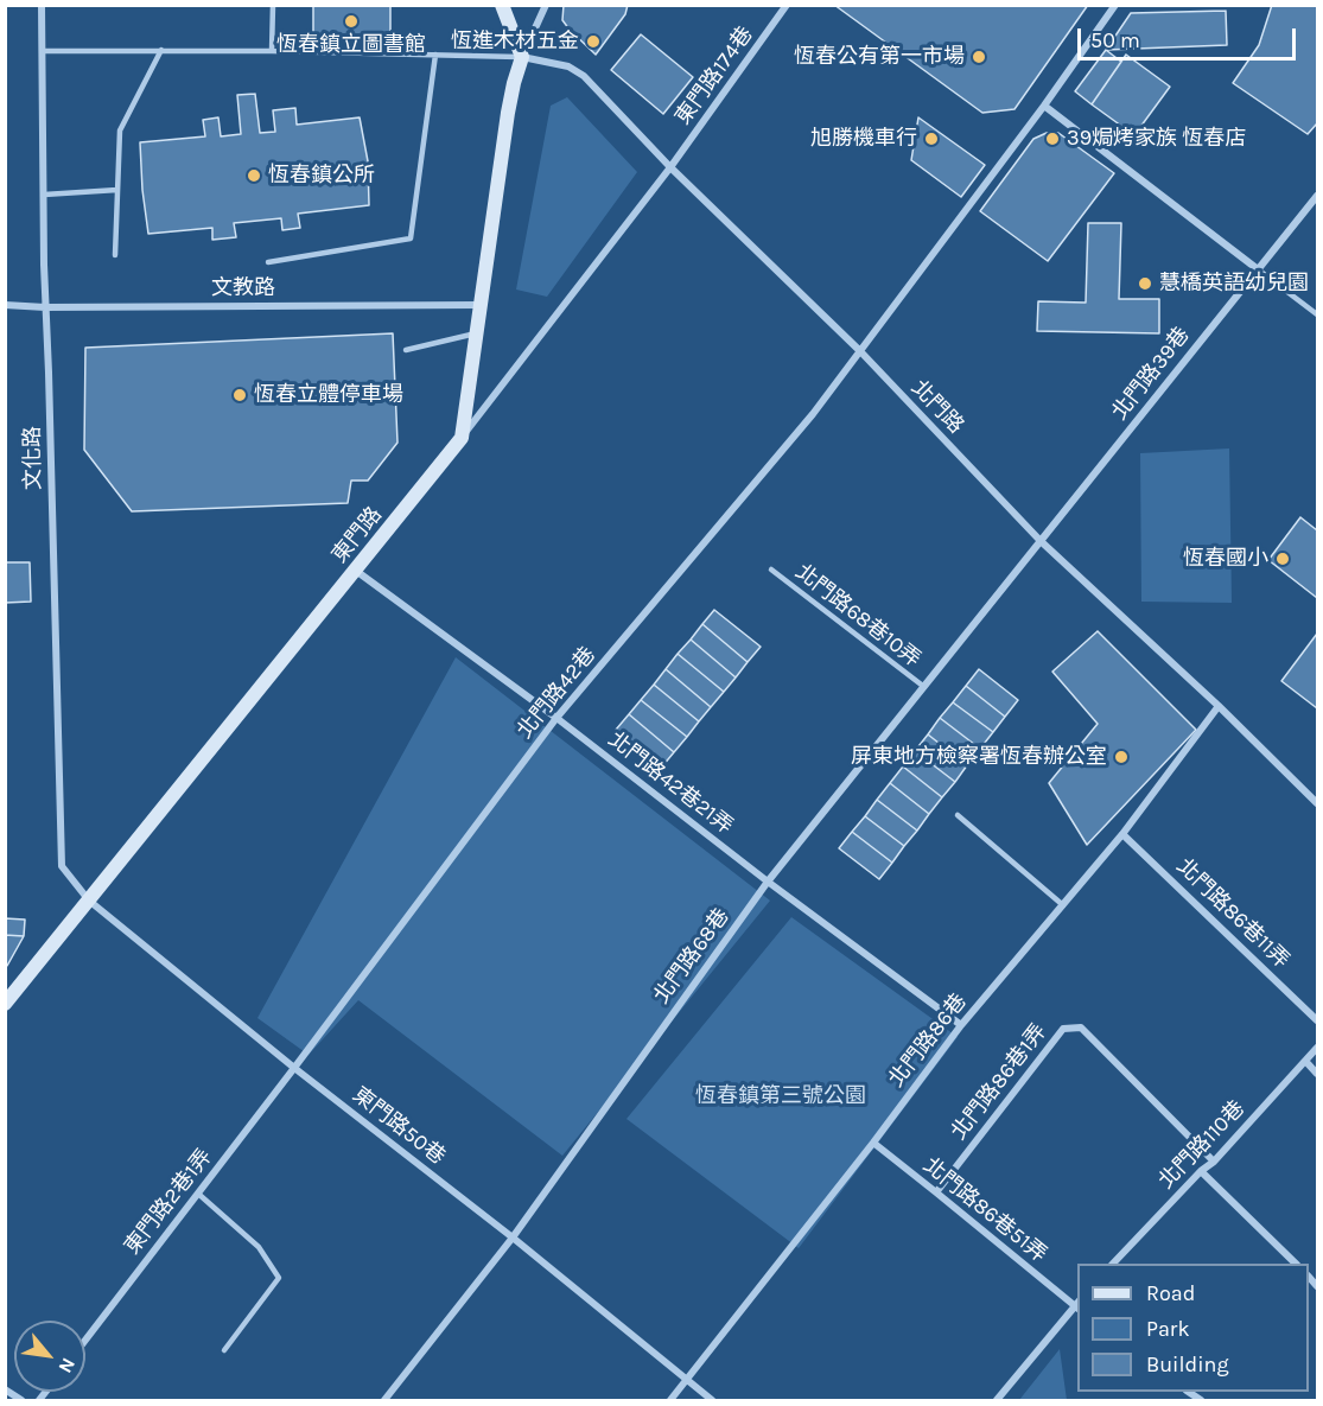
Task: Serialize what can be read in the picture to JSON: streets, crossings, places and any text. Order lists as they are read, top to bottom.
{
  "streets": {
    "main road": ["東門路"],
    "street": [
      "東門路174巷",
      "文教路",
      "北門路39巷",
      "北門路",
      "文化路",
      "北門路42巷",
      "北門路42巷21弄",
      "北門路86巷11弄",
      "北門路68巷",
      "北門路86巷",
      "北門路86巷1弄",
      "東門路50巷",
      "北門路110巷",
      "東門路2巷1弄",
      "北門路86巷51弄"
    ],
    "lane": ["北門路68巷10弄"]
  },
  "crossings": [
    ["東門路174巷", "北門路"],
    ["東門路174巷", "東門路"],
    ["文教路", "文化路"],
    ["北門路39巷", "北門路"],
    ["北門路39巷", "北門路68巷"],
    ["北門路", "北門路42巷"],
    ["北門路", "北門路68巷"],
    ["北門路", "北門路86巷"],
    ["文化路", "東門路"],
    ["文化路", "東門路50巷"],
    ["東門路", "北門路42巷21弄"],
    ["東門路", "東門路50巷"],
    ["北門路68巷10弄", "北門路68巷"],
    ["北門路42巷", "北門路42巷21弄"],
    ["北門路42巷", "東門路50巷"],
    ["北門路42巷", "東門路2巷1弄"],
    ["北門路42巷21弄", "北門路68巷"],
    ["北門路42巷21弄", "北門路86巷"],
    ["北門路86巷11弄", "北門路86巷"],
    ["北門路68巷", "東門路50巷"],
    ["北門路86巷", "東門路50巷"],
    ["北門路86巷", "北門路86巷51弄"],
    ["北門路86巷1弄", "北門路110巷"],
    ["北門路86巷1弄", "北門路86巷51弄"],
    ["東門路50巷", "東門路2巷1弄"]
  ],
  "parks": ["恆春鎮第三號公園"],
  "places": [
    "恆春鎮立圖書館",
    "恆進木材五金",
    "恆春公有第一市場",
    "旭勝機車行",
    "39焗烤家族 恆春店",
    "恆春鎮公所",
    "慧橋英語幼兒園",
    "恆春立體停車場",
    "恆春國小",
    "屏東地方檢察署恆春辦公室"
  ],
  "legend": ["Road", "Park", "Building"],
  "scale_bar": "50 m",
  "north": "bottom right"
}
